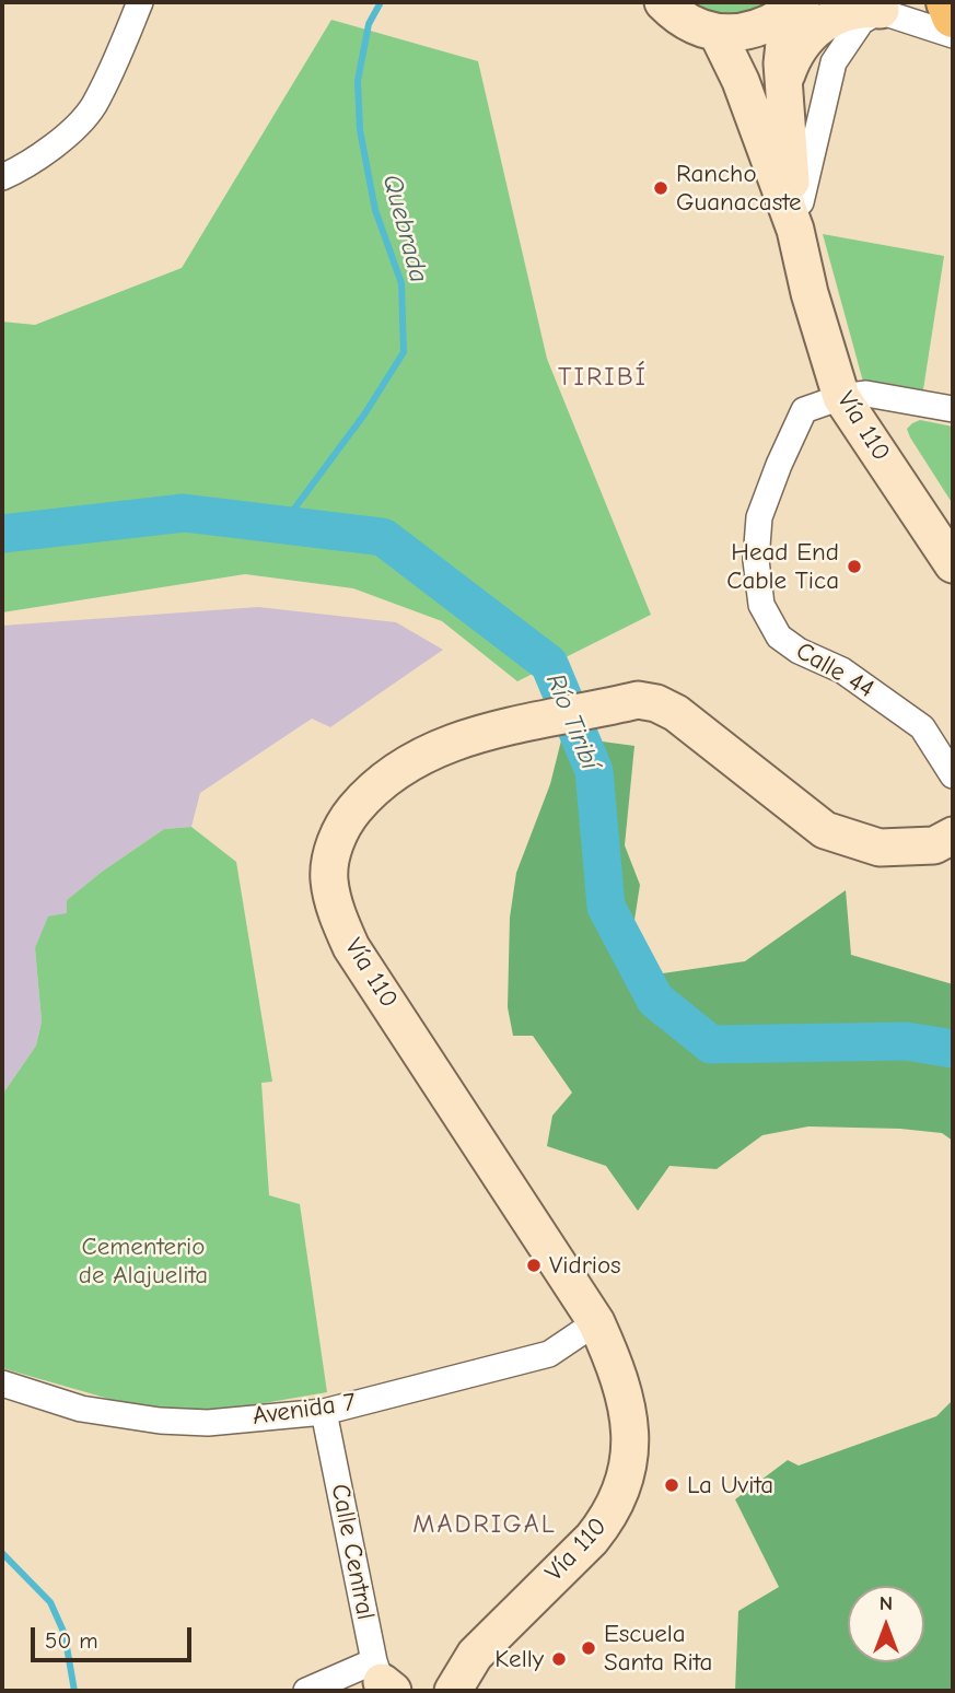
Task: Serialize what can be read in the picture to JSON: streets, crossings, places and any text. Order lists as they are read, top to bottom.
{
  "streets": {
    "main road": ["Vía 110"],
    "street": ["Calle 44", "Avenida 7", "Calle Central"]
  },
  "crossings": [
    ["Vía 110", "Calle 44"],
    ["Vía 110", "Avenida 7"],
    ["Avenida 7", "Calle Central"]
  ],
  "districts": ["TIRIBÍ", "MADRIGAL"],
  "water": ["Quebrada", "Río Tiribí"],
  "parks": ["Cementerio de Alajuelita"],
  "places": [
    "Rancho Guanacaste",
    "Head End Cable Tica",
    "Vidrios",
    "La Uvita",
    "Escuela Santa Rita",
    "Kelly"
  ],
  "scale_bar": "50 m",
  "north": "top"
}
